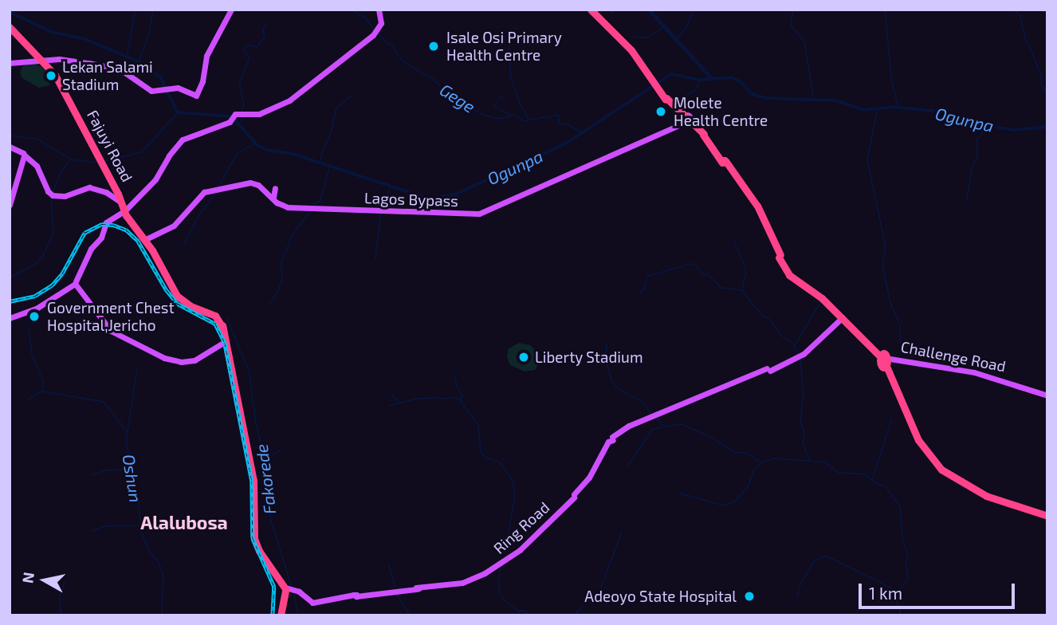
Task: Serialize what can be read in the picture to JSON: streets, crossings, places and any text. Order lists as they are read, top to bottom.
{
  "streets": {
    "highway": ["Fajuyi Road", "Challenge Road"],
    "main road": ["Lagos Bypass", "Ring Road"]
  },
  "crossings": [
    ["Fajuyi Road", "Lagos Bypass"],
    ["Challenge Road", "Ring Road"]
  ],
  "districts": ["Alalubosa"],
  "water": [
    "Gege",
    "Ogunpa",
    "Oshun",
    "Fakorede"
  ],
  "places": [
    "Isale Osi Primary Health Centre",
    "Lekan Salami Stadium",
    "Molete Health Centre",
    "Government Chest Hospital,Jericho",
    "Liberty Stadium",
    "Adeoyo State Hospital"
  ],
  "scale_bar": "1 km",
  "north": "left"
}
